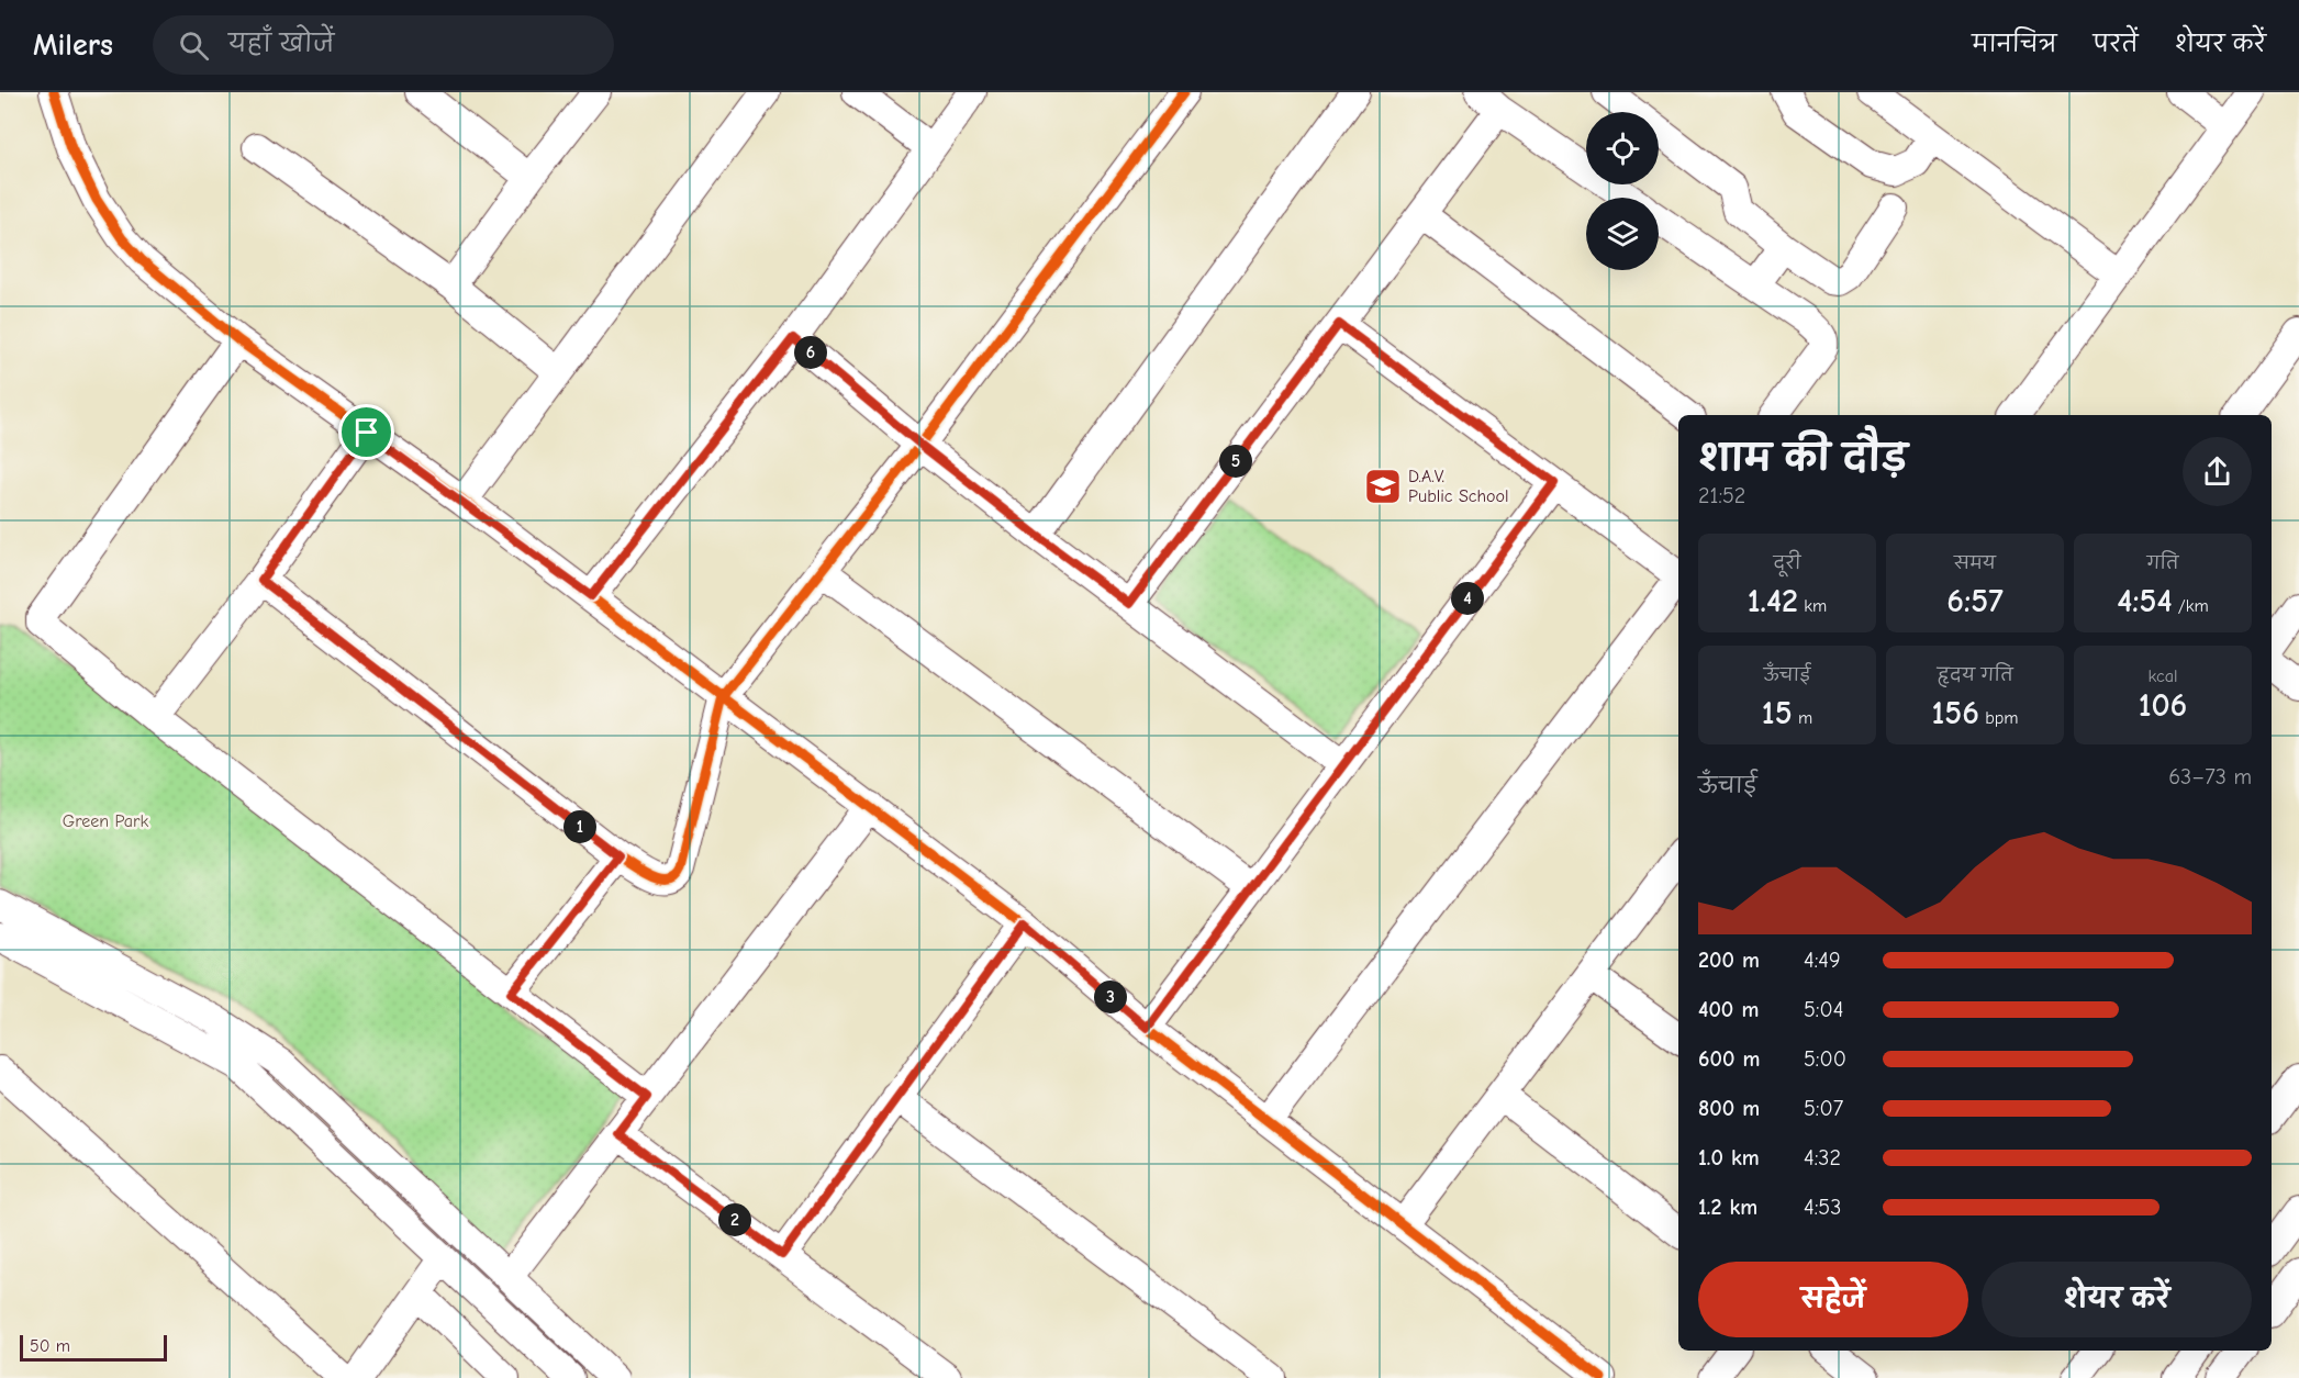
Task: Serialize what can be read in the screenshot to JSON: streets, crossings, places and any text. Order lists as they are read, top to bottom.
{
  "parks": ["Green Park"],
  "places": {
    "school or university": ["D.A.V. Public School"]
  },
  "scale_bar": "50 m",
  "page": {
    "header": "Milers",
    "search": "यहाँ खोजें",
    "nav": ["मानचित्र", "परतें", "शेयर करें"],
    "pins": [
      "6",
      "5",
      "4",
      "1",
      "3",
      "2"
    ],
    "heading": ["शाम की दौड़", "21:52"],
    "stats": [
      ["दूरी", "1.42 km"],
      ["समय", "6:57"],
      ["गति", "4:54 /km"],
      ["ऊँचाई", "15 m"],
      ["हृदय गति", "156 bpm"],
      ["kcal", "106"]
    ],
    "chart": ["ऊँचाई", "63–73 m"],
    "list": [
      {
        "name": "200 m",
        "note": "4:49"
      },
      {
        "name": "400 m",
        "note": "5:04"
      },
      {
        "name": "600 m",
        "note": "5:00"
      },
      {
        "name": "800 m",
        "note": "5:07"
      },
      {
        "name": "1.0 km",
        "note": "4:32"
      },
      {
        "name": "1.2 km",
        "note": "4:53"
      }
    ],
    "buttons": ["सहेजें", "शेयर करें"],
    "scale": "50 m"
  }
}
